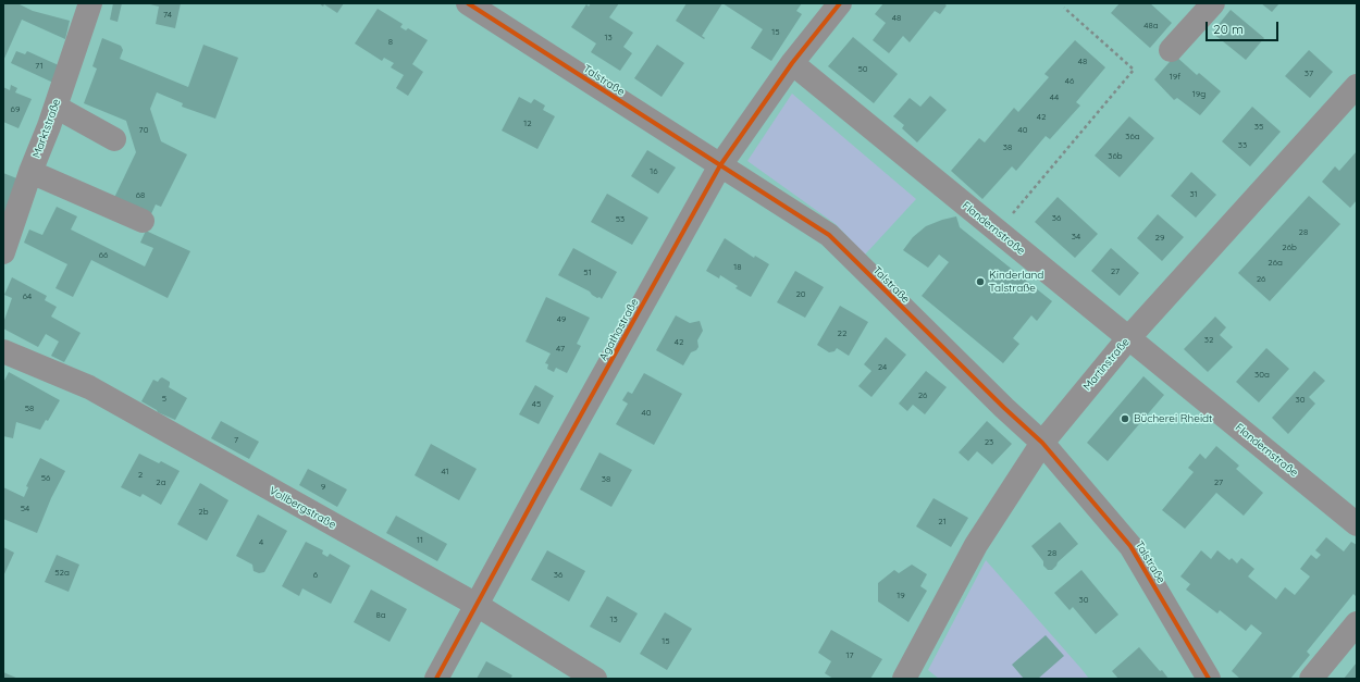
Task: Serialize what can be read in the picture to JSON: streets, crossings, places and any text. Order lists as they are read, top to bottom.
{
  "streets": {
    "street": [
      "Talstraße",
      "Marktstraße",
      "Flandernstraße",
      "Agathastraße",
      "Martinstraße",
      "Vollbergstraße"
    ]
  },
  "crossings": [
    ["Talstraße", "Agathastraße"],
    ["Talstraße", "Martinstraße"],
    ["Flandernstraße", "Agathastraße"],
    ["Flandernstraße", "Martinstraße"],
    ["Agathastraße", "Vollbergstraße"]
  ],
  "places": ["Kinderland Talstraße", "Bücherei Rheidt"],
  "house_numbers": [
    "74",
    "48",
    "48a",
    "15",
    "13",
    "8",
    "48",
    "71",
    "50",
    "37",
    "19f",
    "46",
    "19g",
    "44",
    "69",
    "42",
    "12",
    "35",
    "70",
    "40",
    "36a",
    "33",
    "38",
    "36b",
    "16",
    "31",
    "68",
    "36",
    "53",
    "28",
    "34",
    "29",
    "26b",
    "66",
    "26a",
    "18",
    "27",
    "51",
    "26",
    "20",
    "64",
    "49",
    "22",
    "32",
    "42",
    "47",
    "24",
    "30a",
    "26",
    "5",
    "30",
    "45",
    "58",
    "40",
    "7",
    "23",
    "41",
    "2",
    "56",
    "38",
    "2a",
    "27",
    "9",
    "54",
    "2b",
    "21",
    "11",
    "4",
    "28",
    "52a",
    "6",
    "36",
    "19",
    "30",
    "8a",
    "13",
    "15",
    "17"
  ],
  "scale_bar": "20 m"
}
